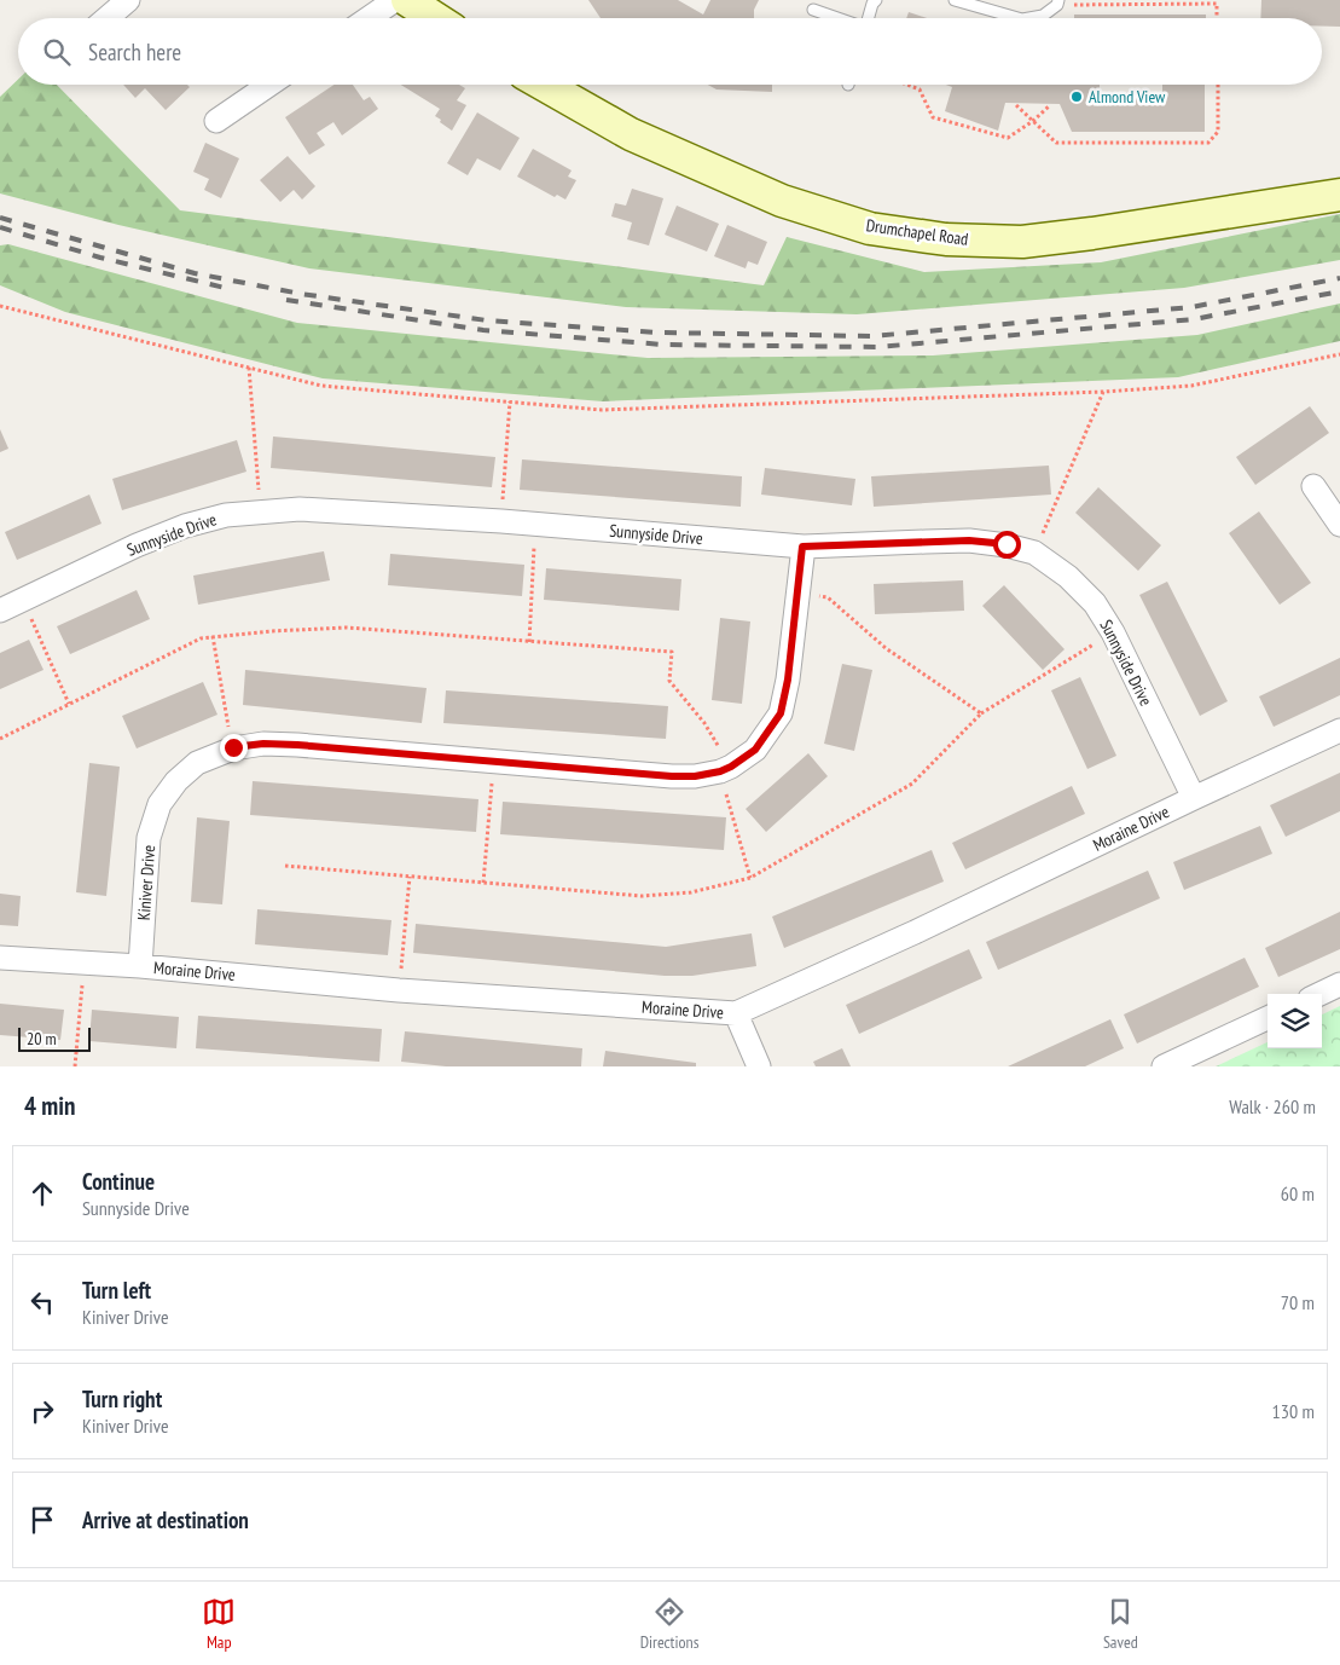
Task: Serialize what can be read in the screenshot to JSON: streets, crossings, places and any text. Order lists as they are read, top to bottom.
{
  "streets": {
    "street": [
      "Drumchapel Road",
      "Sunnyside Drive",
      "Moraine Drive",
      "Kiniver Drive"
    ]
  },
  "crossings": [
    ["Sunnyside Drive", "Moraine Drive"],
    ["Sunnyside Drive", "Kiniver Drive"],
    ["Moraine Drive", "Kiniver Drive"]
  ],
  "places": ["Almond View"],
  "scale_bar": "20 m",
  "page": {
    "search": "Search here",
    "scale": "20 m",
    "heading": ["4 min", "Walk · 260 m"],
    "list": [
      ["Continue", "Sunnyside Drive", "60 m"],
      ["Turn left", "Kiniver Drive", "70 m"],
      ["Turn right", "Kiniver Drive", "130 m"],
      "Arrive at destination"
    ],
    "nav": ["Map", "Directions", "Saved"]
  }
}
